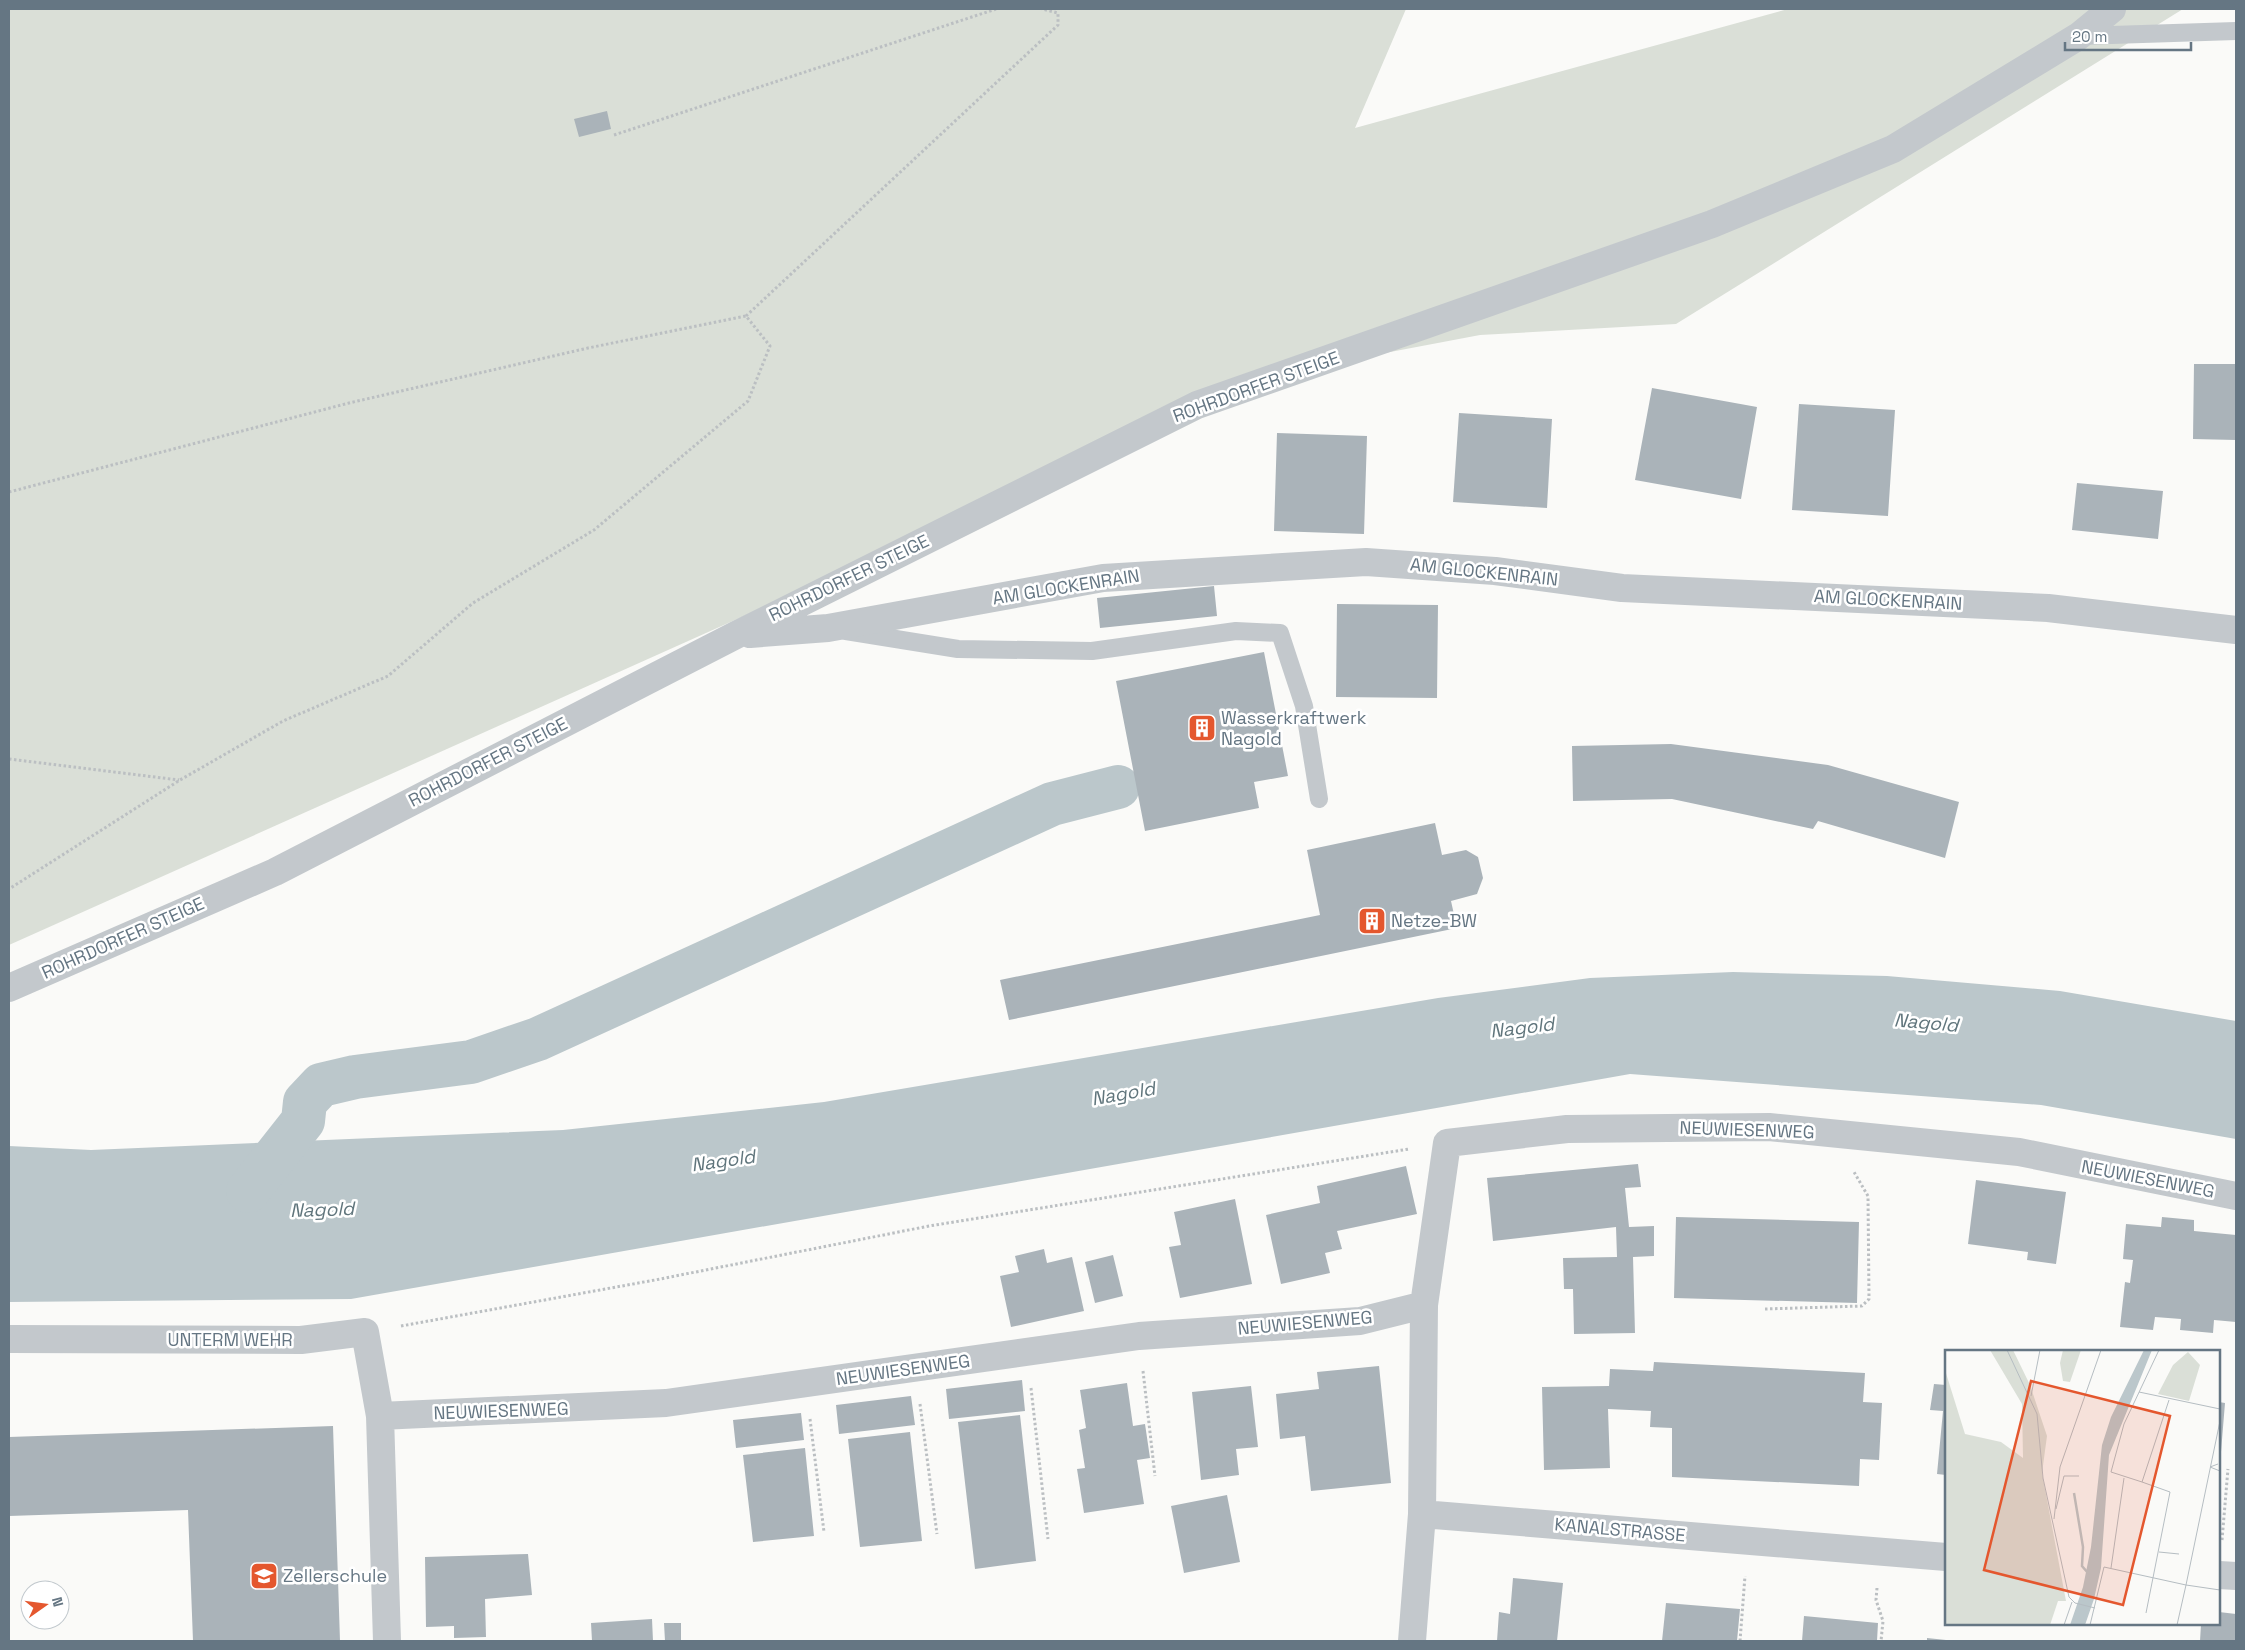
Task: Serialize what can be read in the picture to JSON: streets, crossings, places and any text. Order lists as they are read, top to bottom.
{
  "streets": {
    "street": [
      "ROHRDORFER STEIGE",
      "AM GLOCKENRAIN",
      "NEUWIESENWEG",
      "UNTERM WEHR",
      "KANALSTRASSE"
    ]
  },
  "crossings": [
    ["ROHRDORFER STEIGE", "AM GLOCKENRAIN"]
  ],
  "water": ["Nagold"],
  "places": {
    "building": ["Wasserkraftwerk Nagold", "Netze-BW"],
    "school or university": ["Zellerschule"]
  },
  "scale_bar": "20 m",
  "north": "right"
}
